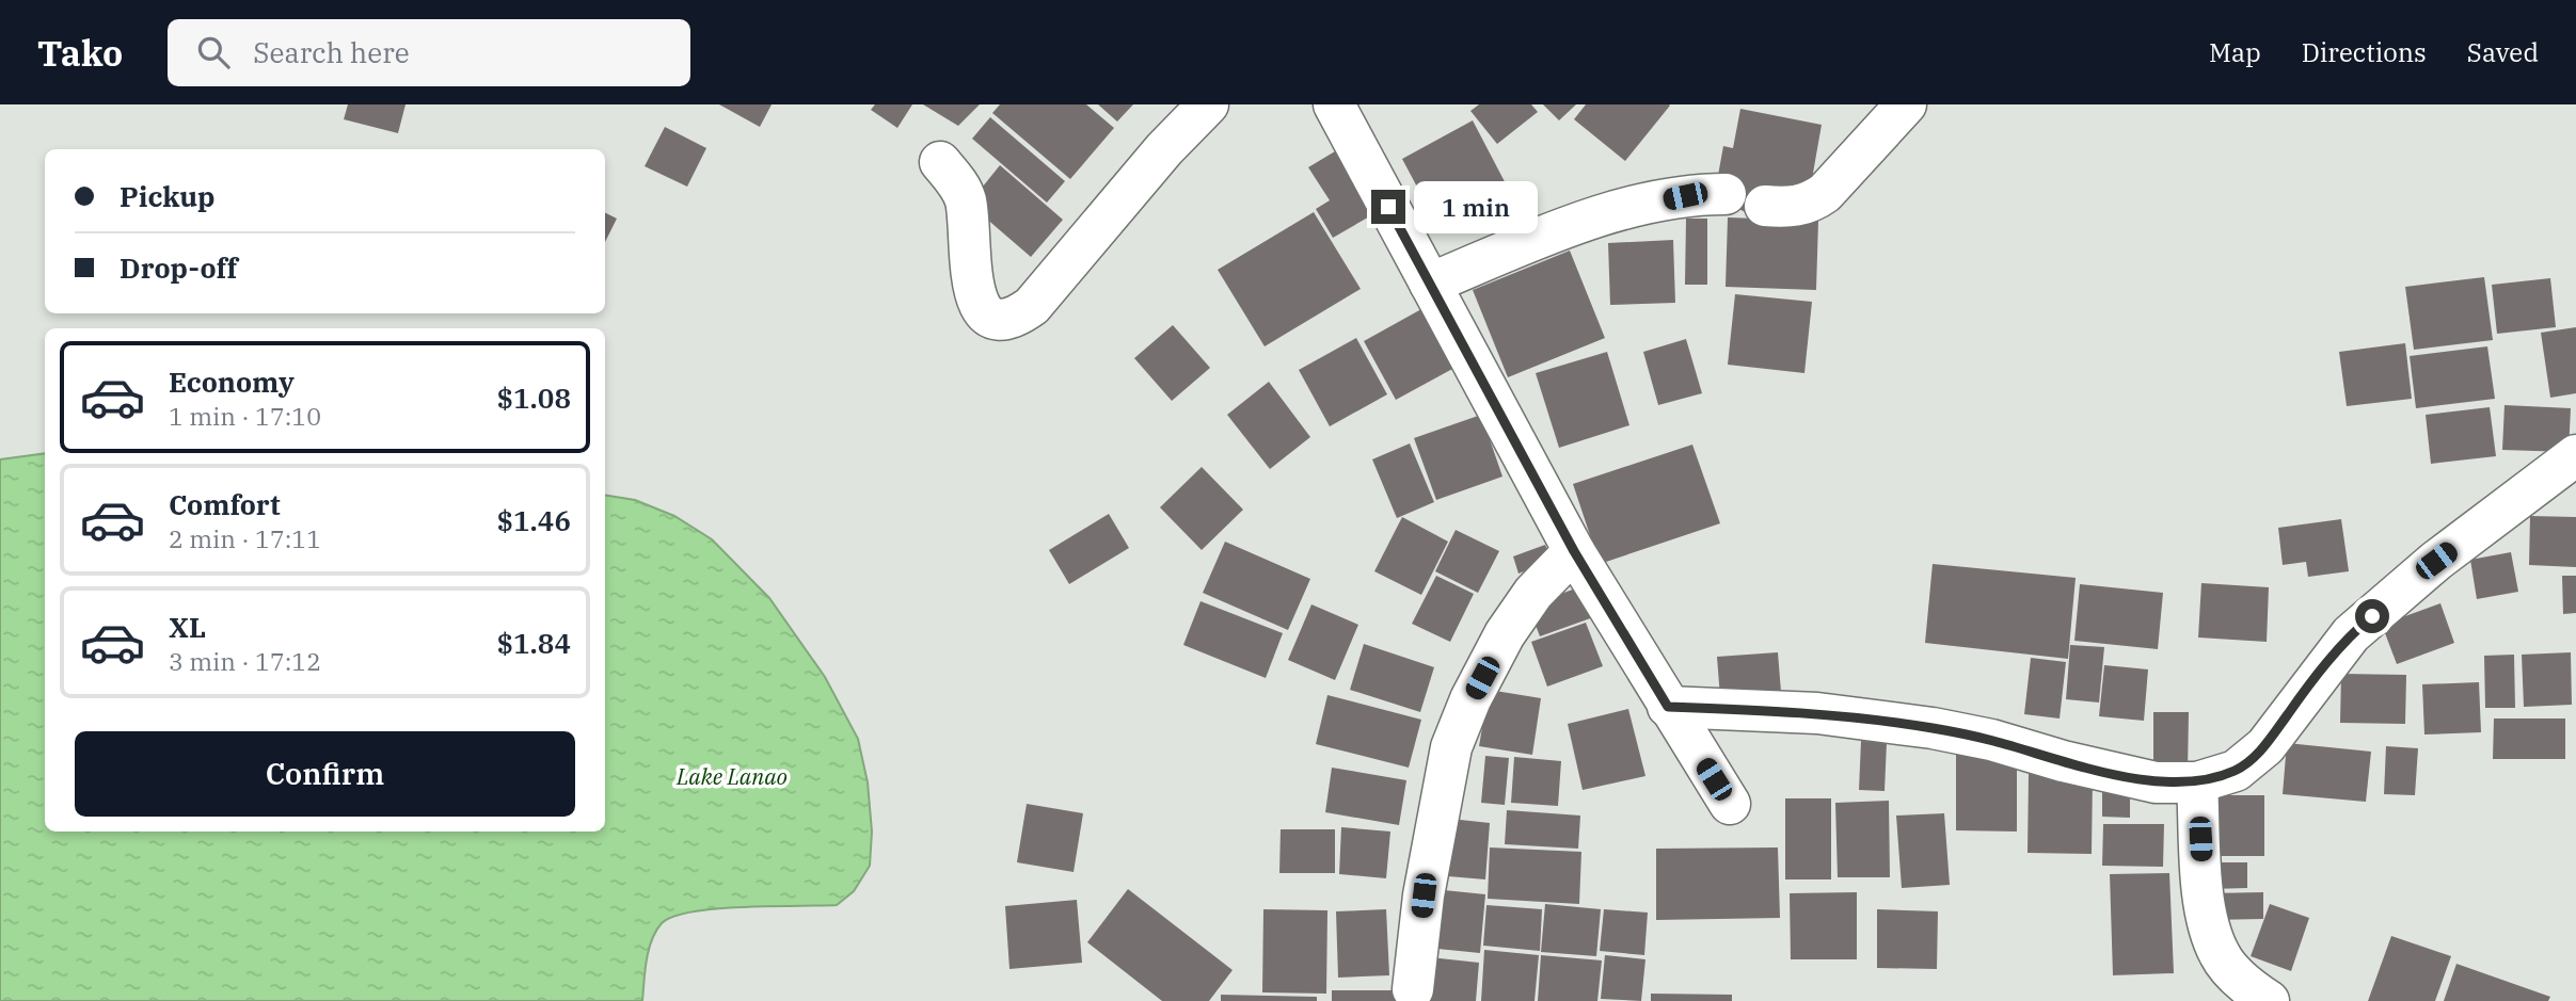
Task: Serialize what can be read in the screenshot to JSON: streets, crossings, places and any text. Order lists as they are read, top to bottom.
{
  "water": ["Lake Lanao"],
  "page": {
    "header": "Tako",
    "search": "Search here",
    "nav": ["Map", "Directions", "Saved"],
    "banner": ["Pickup", "Drop-off"],
    "bubble": "1 min",
    "list": [
      {
        "name": "Economy",
        "note": "1 min · 17:10",
        "value": "$1.08"
      },
      {
        "name": "Comfort",
        "note": "2 min · 17:11",
        "value": "$1.46"
      },
      {
        "name": "XL",
        "note": "3 min · 17:12",
        "value": "$1.84"
      }
    ],
    "buttons": "Confirm"
  }
}
